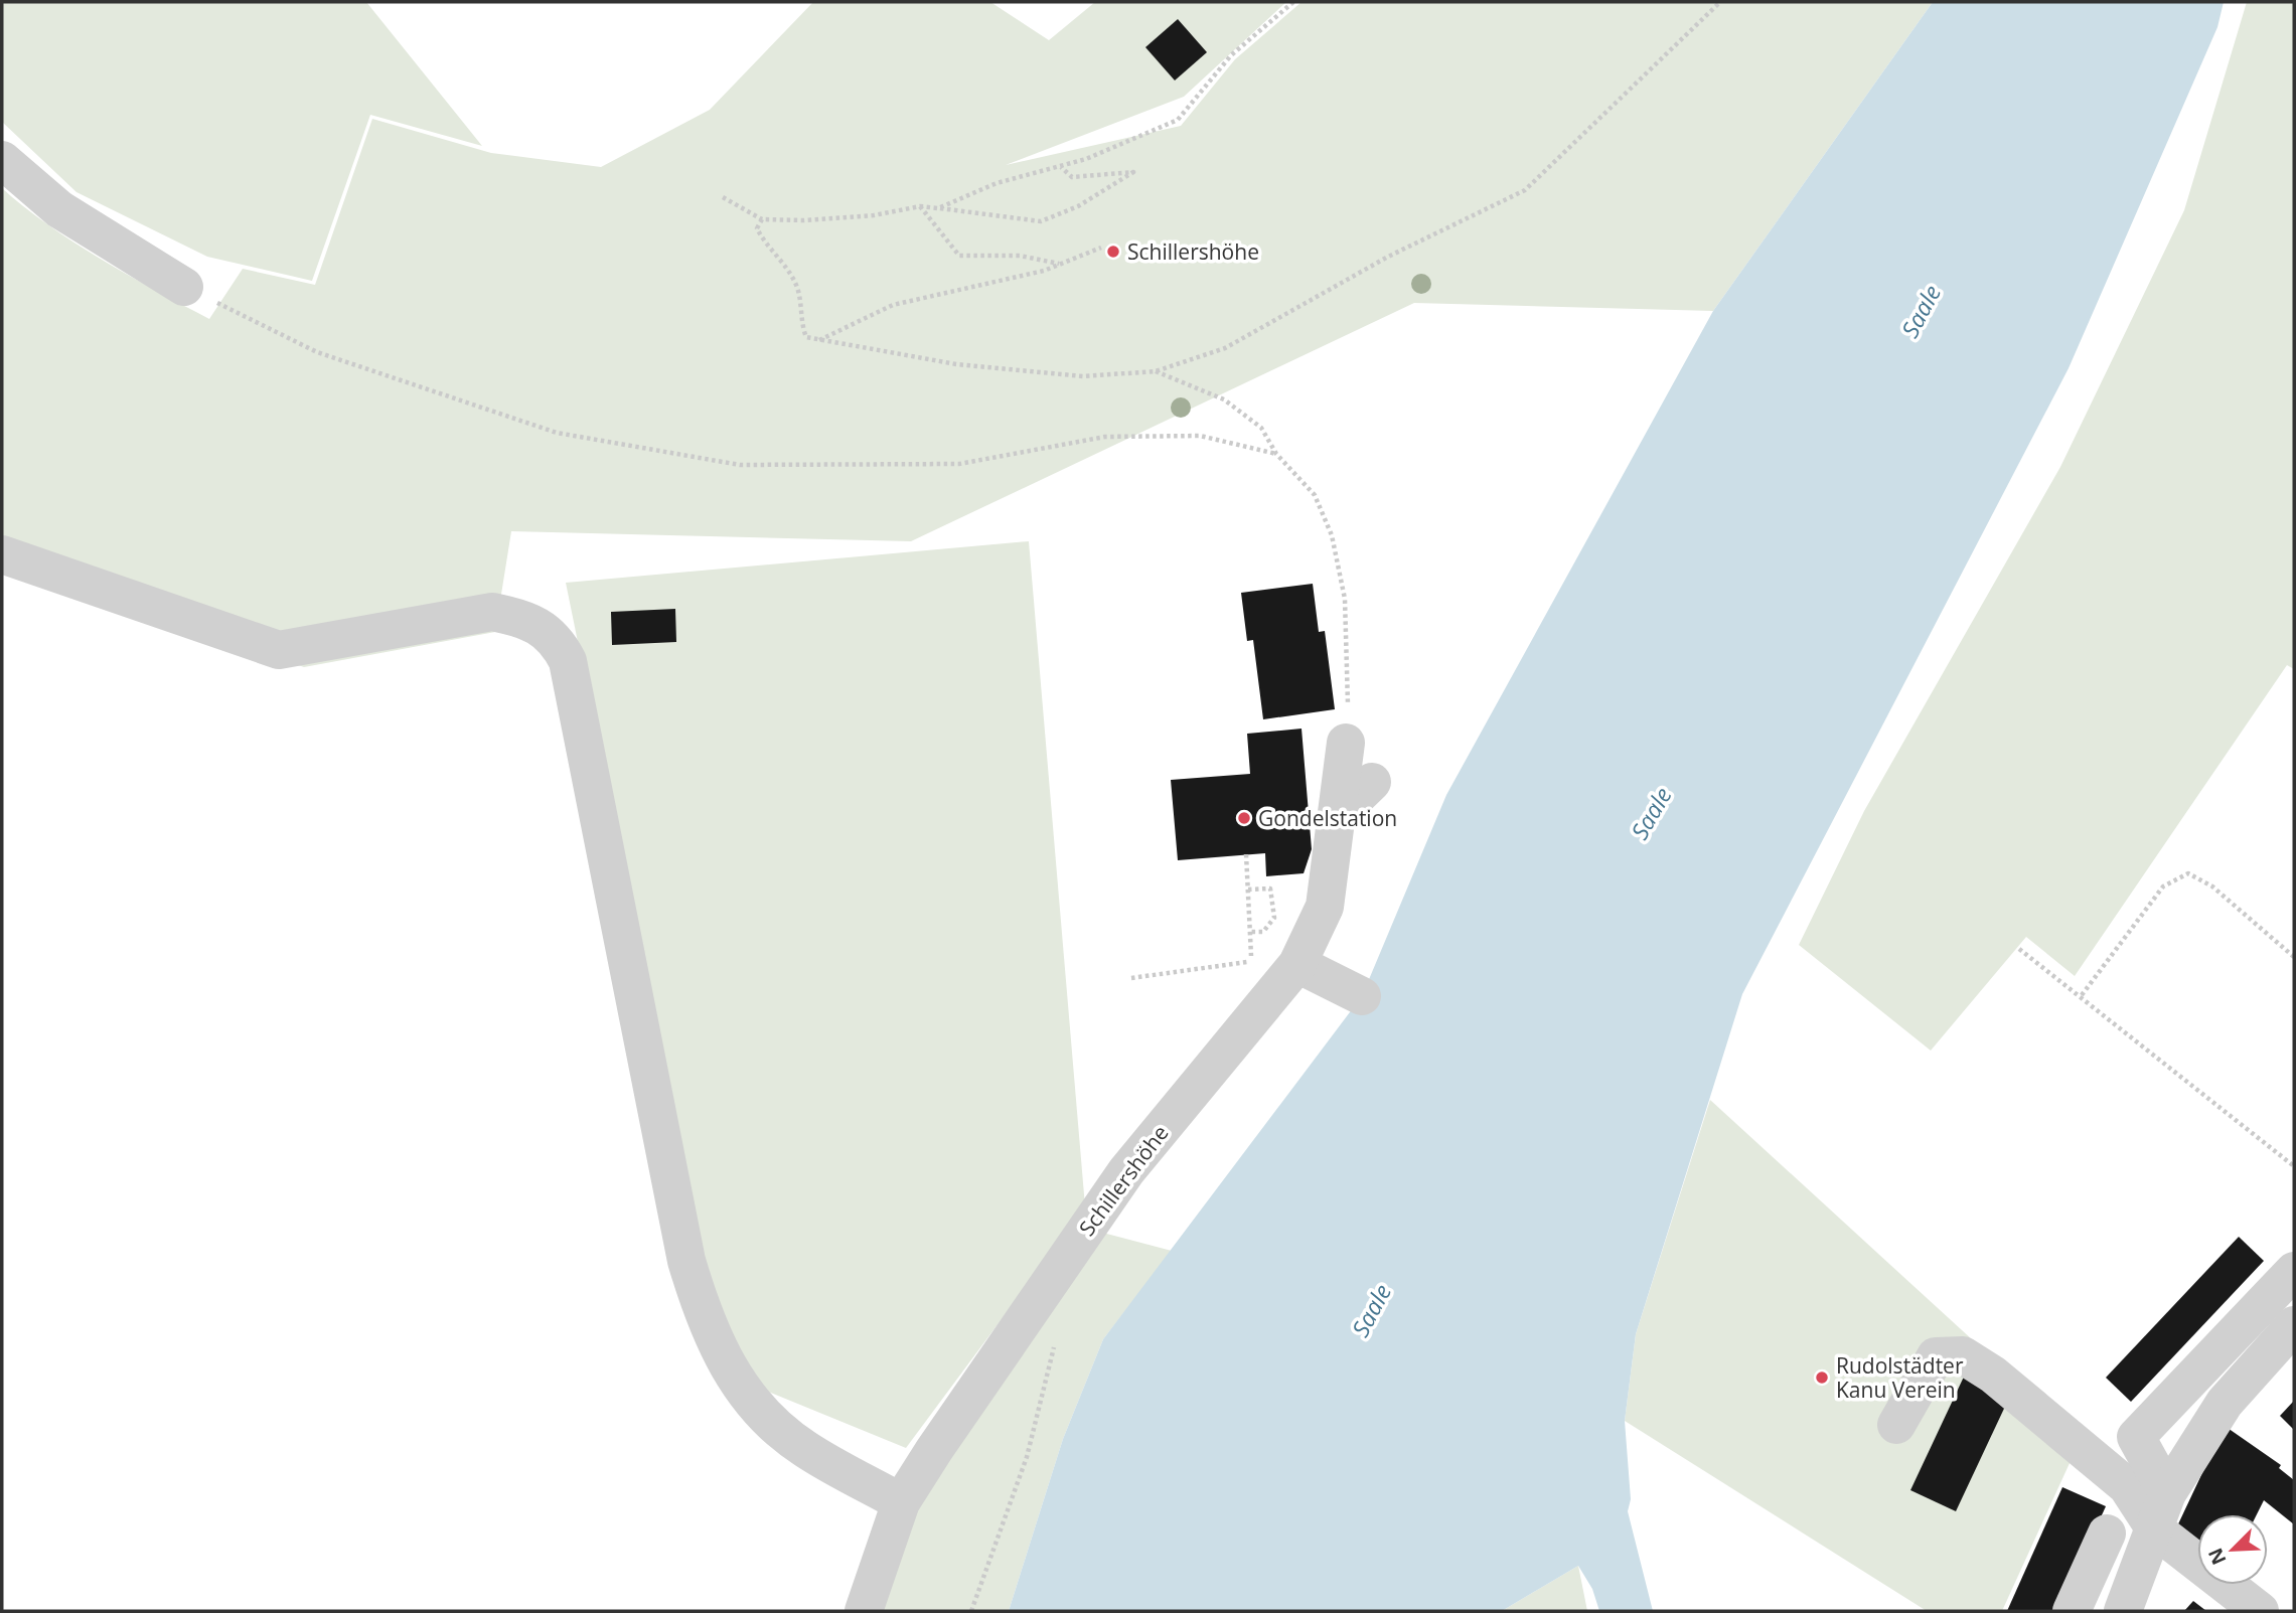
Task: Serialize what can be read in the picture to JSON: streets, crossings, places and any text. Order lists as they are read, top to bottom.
{
  "streets": {
    "street": ["Schillershöhe"]
  },
  "water": ["Saale"],
  "places": ["Schillershöhe", "Gondelstation", "Rudolstädter Kanu Verein"],
  "north": "bottom left"
}
